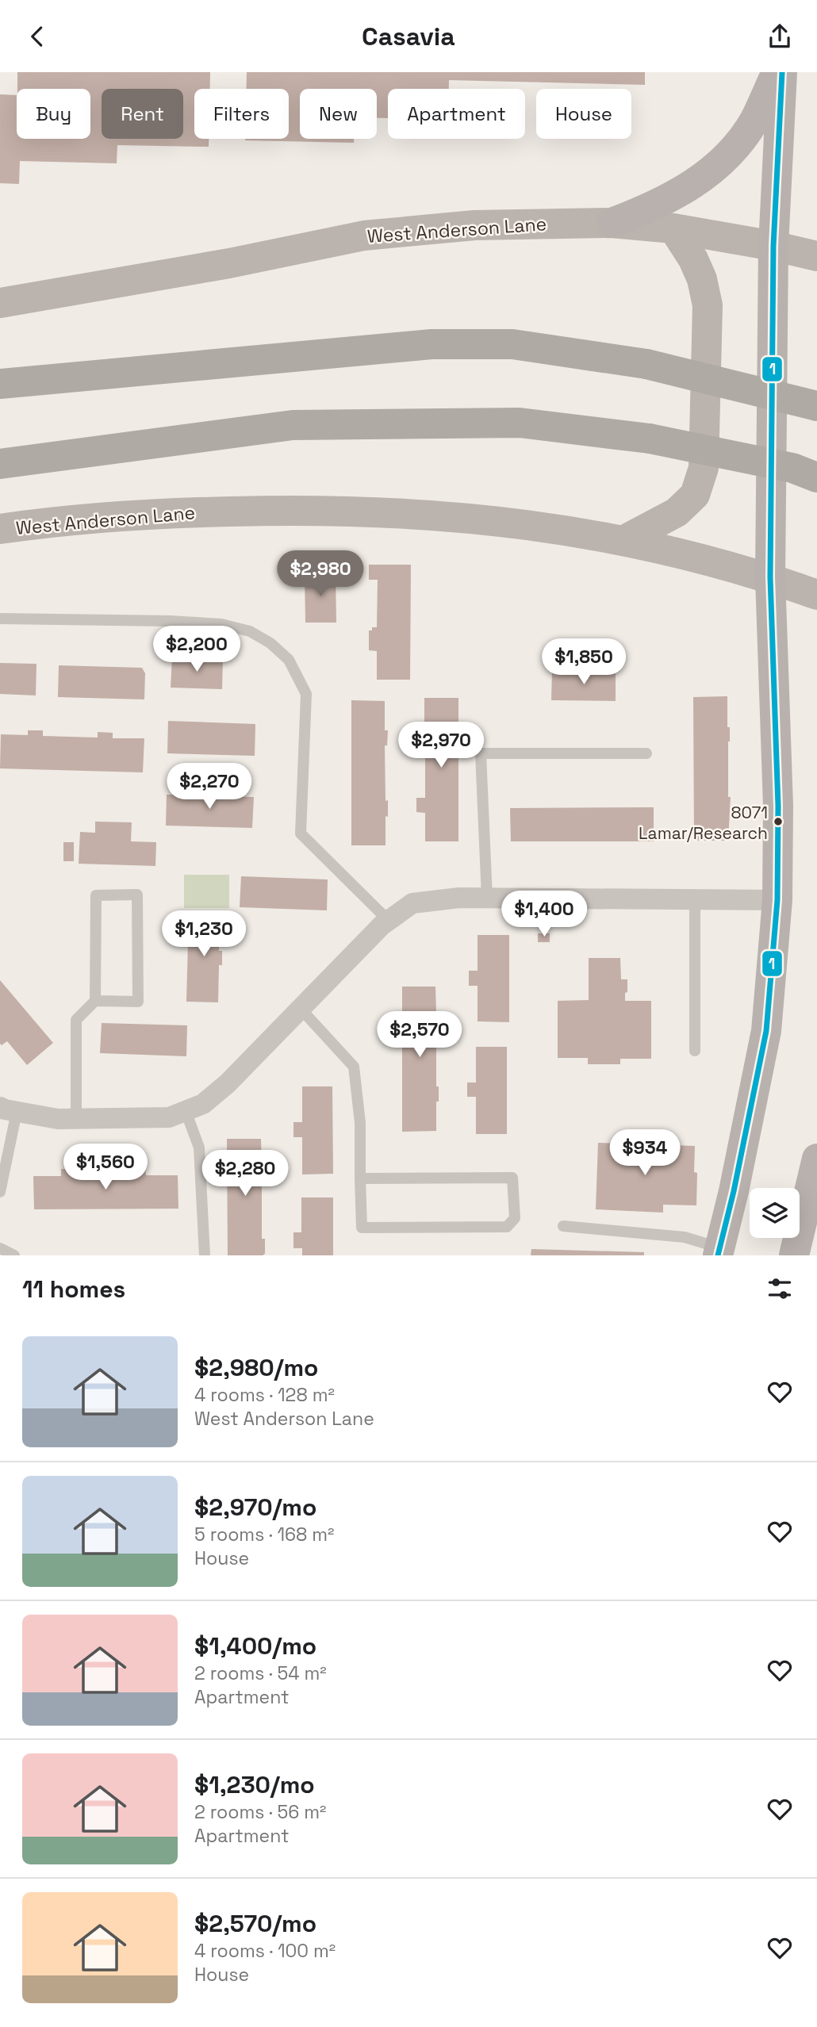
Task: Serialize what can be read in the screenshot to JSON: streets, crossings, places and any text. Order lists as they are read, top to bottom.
{
  "streets": {
    "main road": ["West Anderson Lane"]
  },
  "places": ["8071 Lamar/Research"],
  "lines": ["transit line 1"],
  "page": {
    "header": "Casavia",
    "chip": [
      "Buy",
      "Rent",
      "Filters",
      "New",
      "Apartment",
      "House"
    ],
    "price": [
      "$2,980",
      "$2,200",
      "$1,850",
      "$2,970",
      "$2,270",
      "$1,400",
      "$1,230",
      "$2,570",
      "$934",
      "$1,560",
      "$2,280"
    ],
    "heading": "11 homes",
    "list": [
      {
        "name": "$2,980/mo",
        "note": "4 rooms · 128 m² · West Anderson Lane"
      },
      {
        "name": "$2,970/mo",
        "note": "5 rooms · 168 m² · House"
      },
      {
        "name": "$1,400/mo",
        "note": "2 rooms · 54 m² · Apartment"
      },
      {
        "name": "$1,230/mo",
        "note": "2 rooms · 56 m² · Apartment"
      },
      {
        "name": "$2,570/mo",
        "note": "4 rooms · 100 m² · House"
      }
    ]
  }
}
